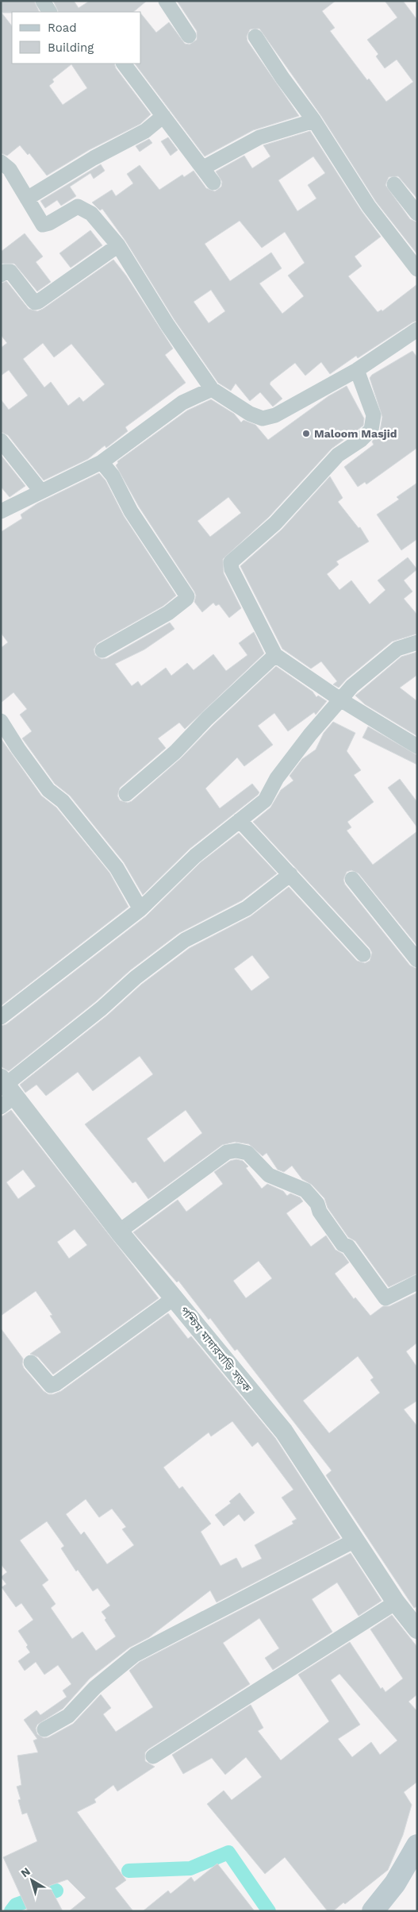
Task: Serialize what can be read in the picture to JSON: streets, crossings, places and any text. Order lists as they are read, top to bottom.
{
  "streets": {
    "street": ["পশ্চিম মাদারবাড়ি সড়ক"]
  },
  "places": ["Maloom Masjid"],
  "legend": ["Road", "Building"],
  "north": "top left"
}
